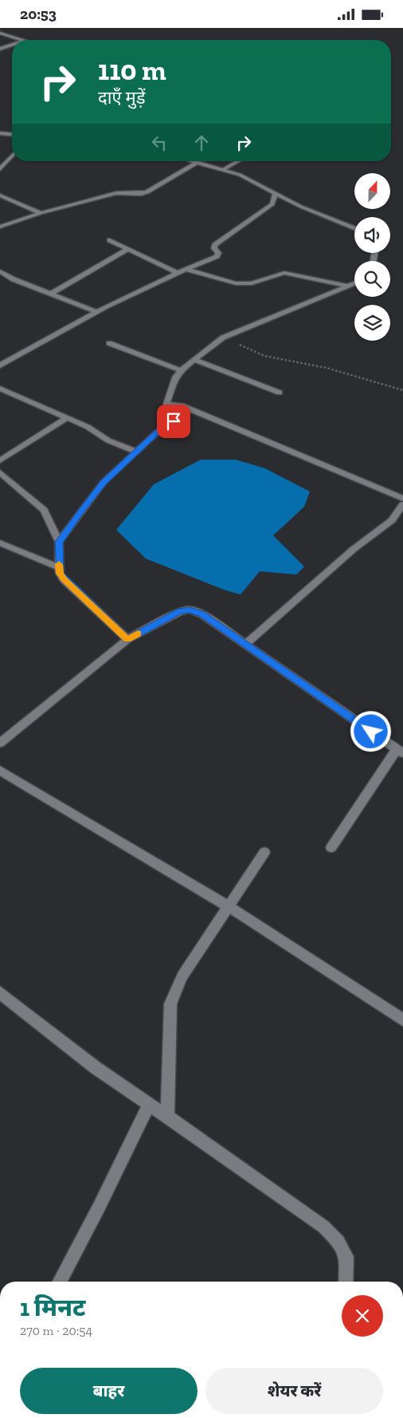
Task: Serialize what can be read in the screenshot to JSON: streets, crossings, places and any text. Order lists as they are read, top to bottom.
{
  "north": "top",
  "page": {
    "status": "20:53",
    "turn": ["110 m", "दाएँ मुड़ें"],
    "heading": ["1 मिनट", "270 m · 20:54"],
    "buttons": ["बाहर", "शेयर करें"]
  }
}
